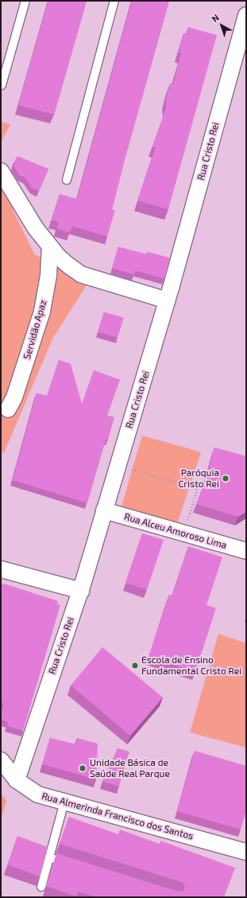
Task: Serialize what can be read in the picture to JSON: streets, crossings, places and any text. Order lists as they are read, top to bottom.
{
  "streets": {
    "street": [
      "Rua Cristo Rei",
      "Servidão Apaz",
      "Rua Alceu Amoroso Lima",
      "Rua Almerinda Francisco dos Santos"
    ]
  },
  "crossings": [
    ["Rua Cristo Rei", "Rua Alceu Amoroso Lima"],
    ["Rua Cristo Rei", "Rua Almerinda Francisco dos Santos"]
  ],
  "places": ["Paróquia Cristo Rei", "Escola de Ensino Fundamental Cristo Rei", "Unidade Básica de Saúde Real Parque"],
  "north": "top left"
}
